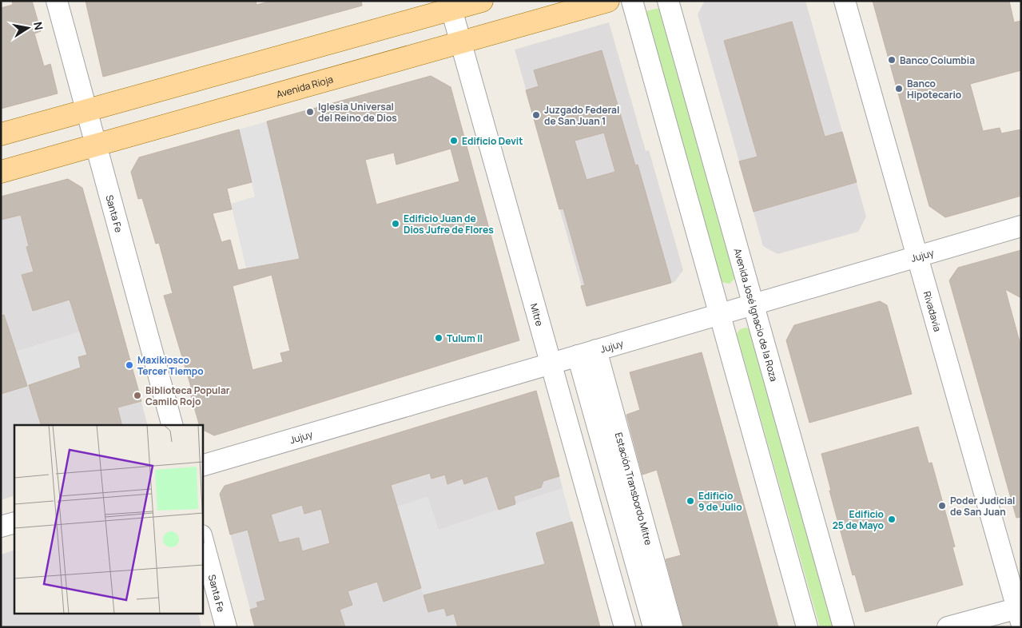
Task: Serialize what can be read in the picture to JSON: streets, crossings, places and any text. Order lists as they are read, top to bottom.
{
  "streets": {
    "main road": ["Avenida Rioja"],
    "street": [
      "Santa Fe",
      "Jujuy",
      "Rivadavia",
      "Mitre",
      "Avenida José Ignacio de la Roza",
      "Estación Transbordo Mitre"
    ]
  },
  "crossings": [
    ["Avenida Rioja", "Santa Fe"],
    ["Avenida Rioja", "Mitre"],
    ["Jujuy", "Rivadavia"],
    ["Jujuy", "Mitre"],
    ["Jujuy", "Avenida José Ignacio de la Roza"],
    ["Jujuy", "Estación Transbordo Mitre"]
  ],
  "places": [
    "Banco Columbia",
    "Banco Hipotecario",
    "Iglesia Universal del Reino de Dios",
    "Juzgado Federal de San Juan 1",
    "Edificio Devit",
    "Edificio Juan de Dios Jufre de Flores",
    "Tulum II",
    "Maxikiosco Tercer Tiempo",
    "Biblioteca Popular Camilo Rojo",
    "Edificio 9 de Julio",
    "Poder Judicial de San Juan",
    "Edificio 25 de Mayo"
  ],
  "north": "right"
}
